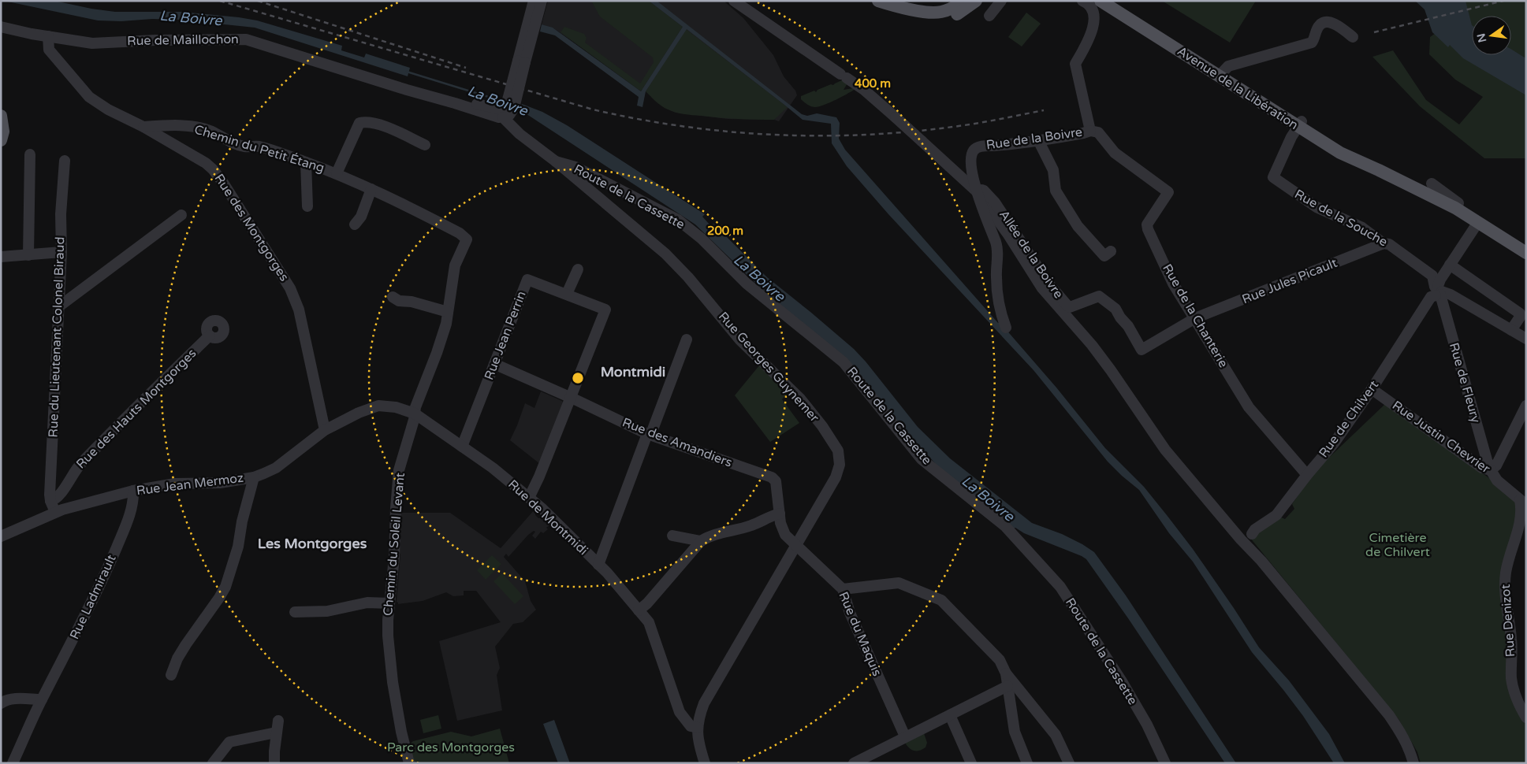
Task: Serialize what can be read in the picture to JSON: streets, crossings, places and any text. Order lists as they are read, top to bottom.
{
  "streets": {
    "main road": ["Avenue de la Libération"],
    "street": [
      "Rue de Maillochon",
      "Rue de la Boivre",
      "Chemin du Petit Étang",
      "Route de la Cassette",
      "Rue de la Souche",
      "Rue des Montgorges",
      "Allée de la Boivre",
      "Rue Jules Picault",
      "Rue de la Chanterie",
      "Rue Jean Perrin",
      "Rue du Lieutenant Colonel Biraud",
      "Rue Georges Guynemer",
      "Rue de Fleury",
      "Rue des Hauts Montgorges",
      "Rue de Chilvert",
      "Rue Justin Chevrier",
      "Rue des Amandiers",
      "Rue Jean Mermoz",
      "Rue de Montmidi",
      "Chemin du Soleil Levant",
      "Rue Ladmirault",
      "Rue Denizot",
      "Rue du Maquis"
    ]
  },
  "crossings": [
    ["Rue de Maillochon", "Rue des Montgorges"],
    ["Rue de Maillochon", "Rue Georges Guynemer"],
    ["Avenue de la Libération", "Rue de la Souche"],
    ["Avenue de la Libération", "Rue de Chilvert"],
    ["Rue de la Boivre", "Allée de la Boivre"],
    ["Rue de la Boivre", "Rue de la Chanterie"],
    ["Chemin du Petit Étang", "Rue des Montgorges"],
    ["Chemin du Petit Étang", "Chemin du Soleil Levant"],
    ["Route de la Cassette", "Rue Georges Guynemer"],
    ["Rue de la Souche", "Rue Jules Picault"],
    ["Rue de la Souche", "Rue de Fleury"],
    ["Rue de la Souche", "Rue de Chilvert"],
    ["Rue des Montgorges", "Rue Jean Mermoz"],
    ["Rue des Montgorges", "Rue de Montmidi"],
    ["Allée de la Boivre", "Rue Jules Picault"],
    ["Allée de la Boivre", "Rue de la Chanterie"],
    ["Rue Jules Picault", "Rue de la Chanterie"],
    ["Rue de la Chanterie", "Rue de Chilvert"],
    ["Rue Jean Perrin", "Rue des Amandiers"],
    ["Rue Jean Perrin", "Rue de Montmidi"],
    ["Rue du Lieutenant Colonel Biraud", "Rue des Hauts Montgorges"],
    ["Rue du Lieutenant Colonel Biraud", "Rue Jean Mermoz"],
    ["Rue Georges Guynemer", "Rue des Amandiers"],
    ["Rue Georges Guynemer", "Rue de Montmidi"],
    ["Rue Georges Guynemer", "Rue du Maquis"],
    ["Rue de Fleury", "Rue de Chilvert"],
    ["Rue de Fleury", "Rue Justin Chevrier"],
    ["Rue de Chilvert", "Rue Justin Chevrier"],
    ["Rue Justin Chevrier", "Rue Denizot"],
    ["Rue des Amandiers", "Rue du Maquis"],
    ["Rue Jean Mermoz", "Rue de Montmidi"],
    ["Rue Jean Mermoz", "Rue Ladmirault"],
    ["Rue de Montmidi", "Chemin du Soleil Levant"]
  ],
  "districts": ["Montmidi", "Les Montgorges"],
  "water": ["La Boivre"],
  "parks": ["Cimetière de Chilvert", "Parc des Montgorges"],
  "north": "left",
  "rings": ["400 m", "200 m"]
}
